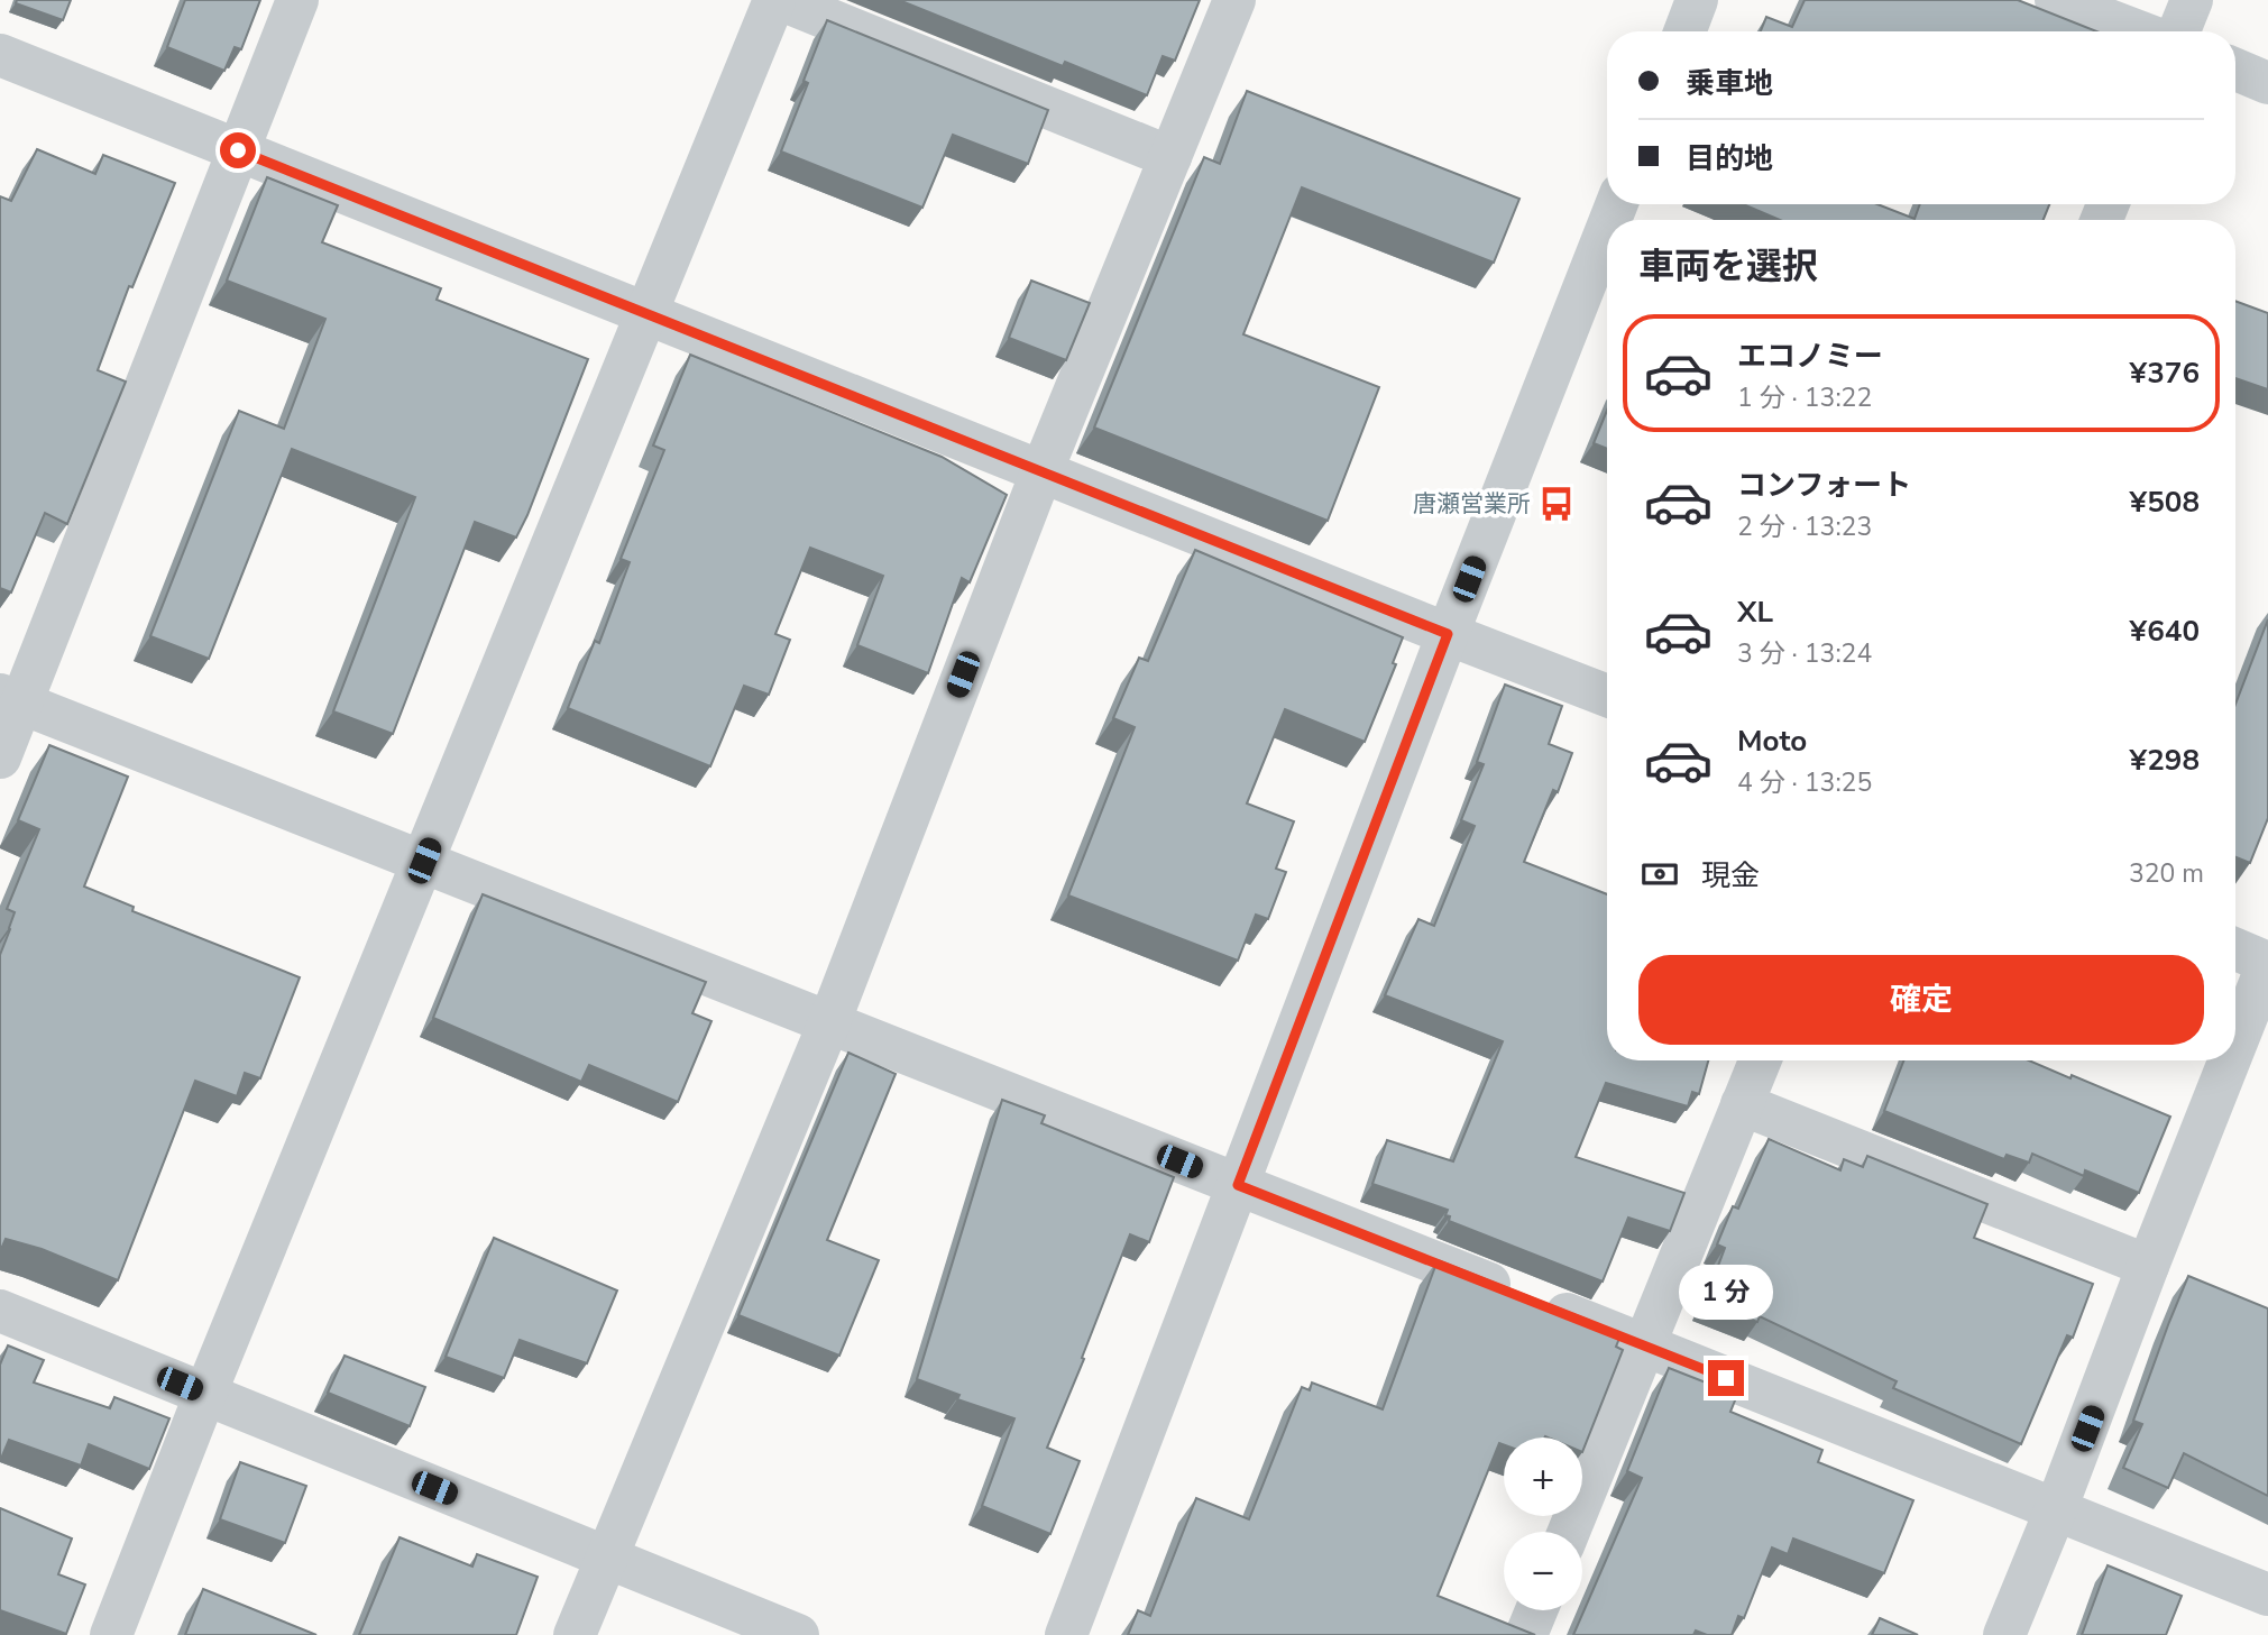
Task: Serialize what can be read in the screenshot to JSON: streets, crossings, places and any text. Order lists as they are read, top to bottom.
{
  "places": {
    "bus stop": ["唐瀬営業所"]
  },
  "page": {
    "banner": ["乗車地", "目的地"],
    "heading": "車両を選択",
    "list": [
      {
        "name": "エコノミー",
        "note": "1 分 · 13:22",
        "value": "¥376"
      },
      {
        "name": "コンフォート",
        "note": "2 分 · 13:23",
        "value": "¥508"
      },
      {
        "name": "XL",
        "note": "3 分 · 13:24",
        "value": "¥640"
      },
      {
        "name": "Moto",
        "note": "4 分 · 13:25",
        "value": "¥298"
      }
    ],
    "pay": ["現金", "320 m"],
    "buttons": "確定",
    "bubble": "1 分",
    "map_buttons": ["+", "−"]
  }
}
